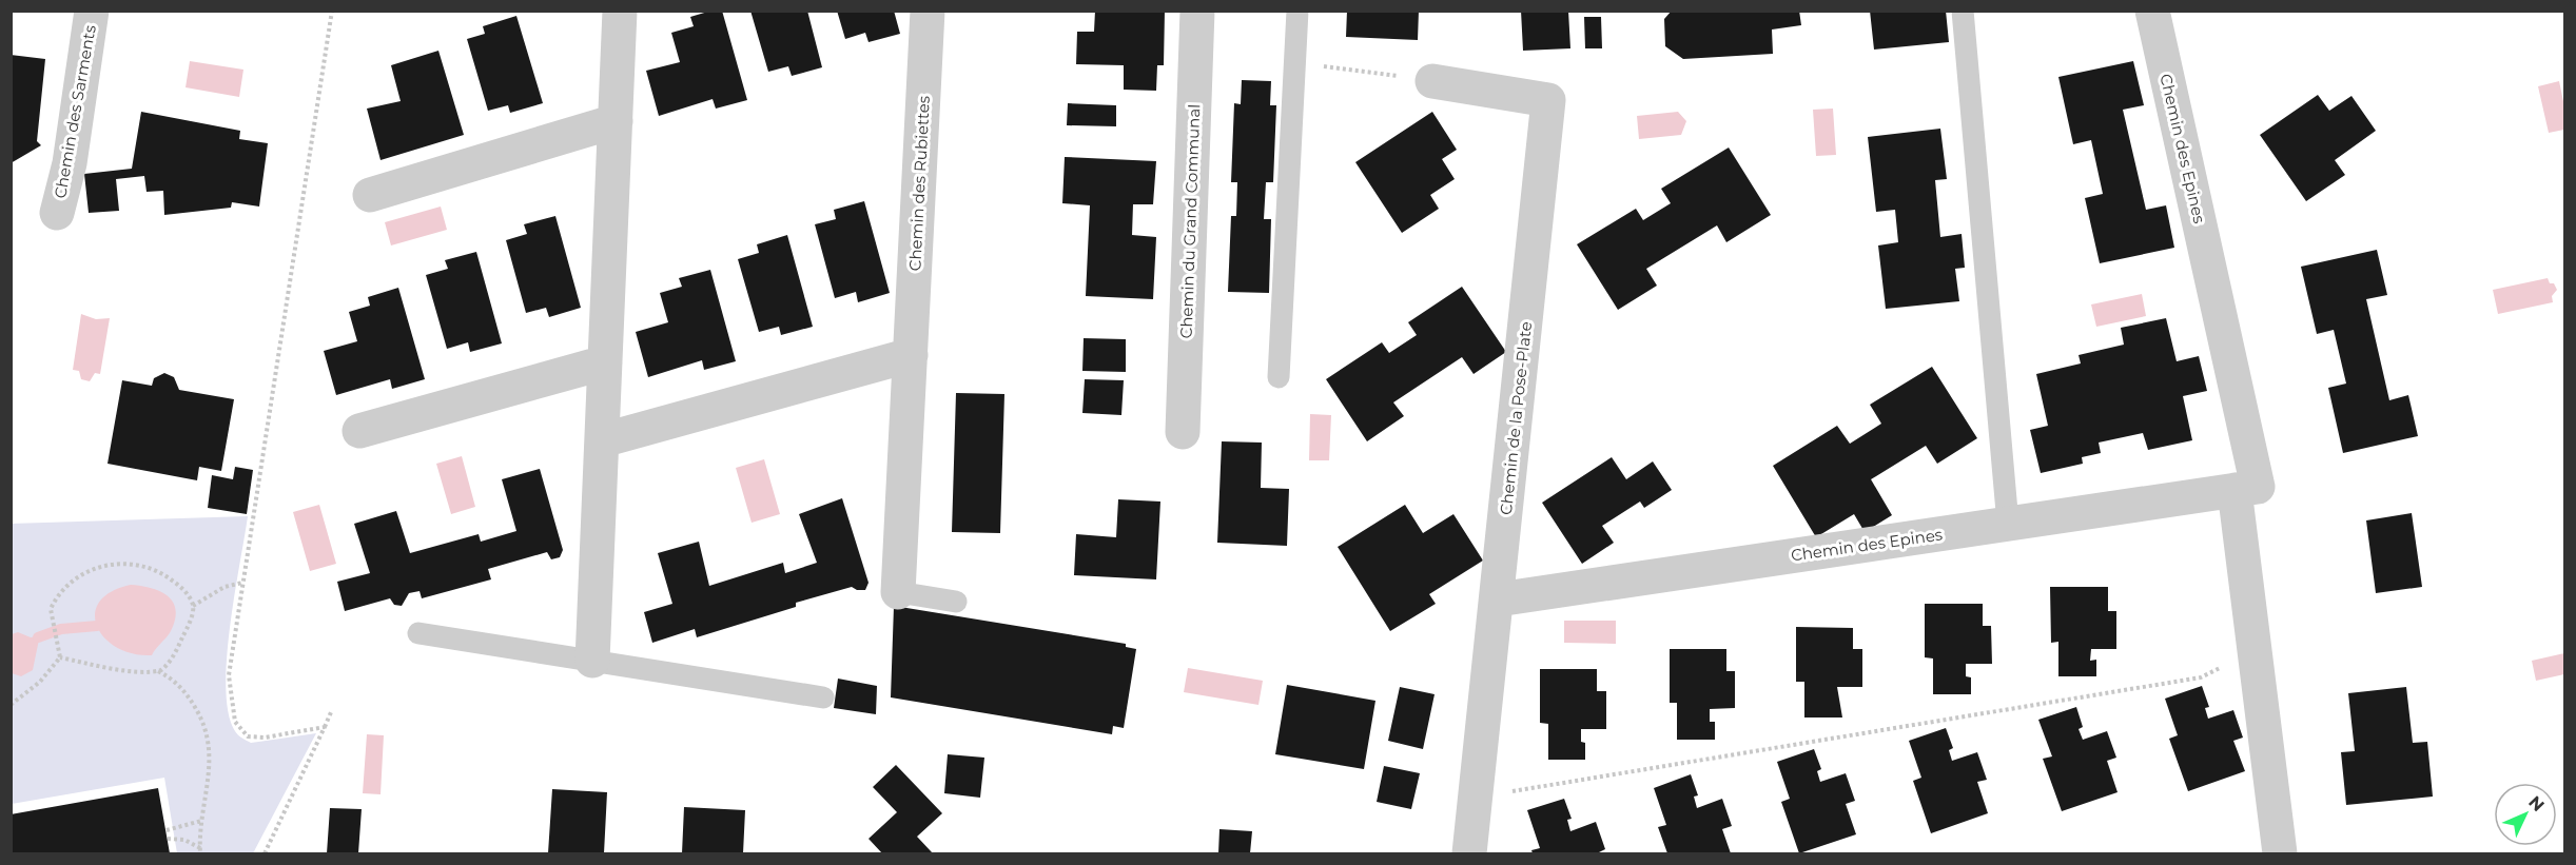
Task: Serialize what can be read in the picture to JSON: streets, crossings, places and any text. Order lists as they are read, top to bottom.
{
  "streets": {
    "street": [
      "Chemin des Sarments",
      "Chemin des Epines",
      "Chemin des Rubiettes",
      "Chemin du Grand Communal",
      "Chemin de la Pose-Plate"
    ]
  },
  "crossings": [
    ["Chemin des Epines", "Chemin de la Pose-Plate"]
  ],
  "north": "top right"
}
